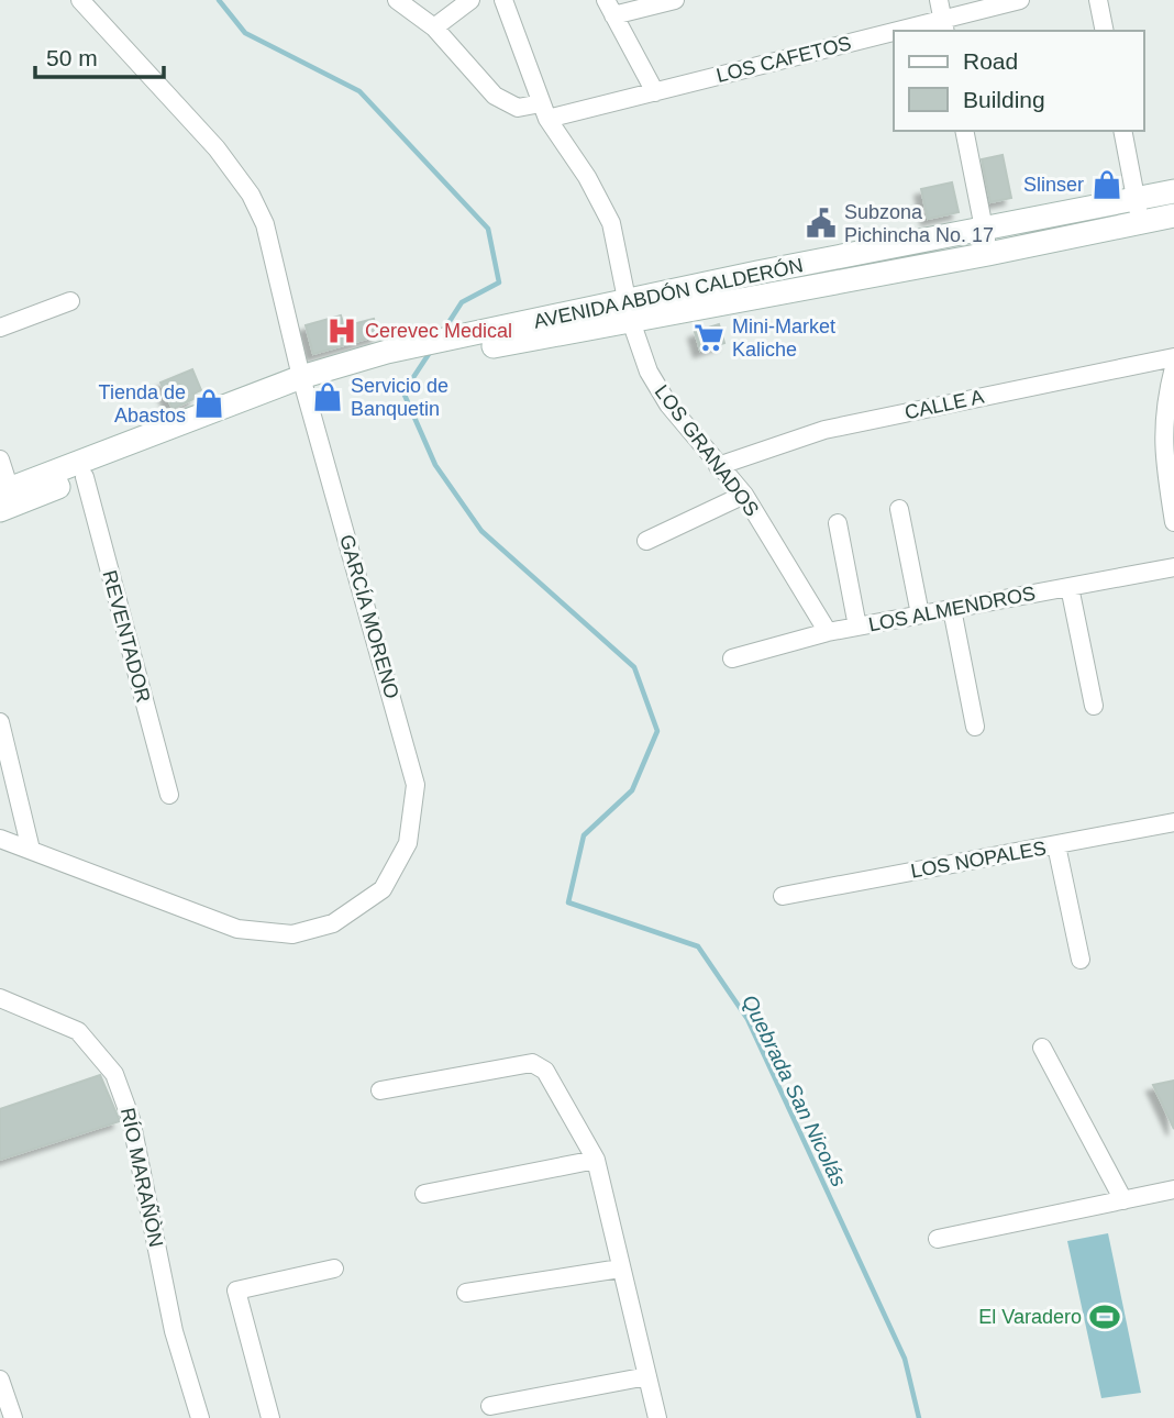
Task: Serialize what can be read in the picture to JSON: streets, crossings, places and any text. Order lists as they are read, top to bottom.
{
  "streets": {
    "main road": ["AVENIDA ABDÓN CALDERÓN"],
    "street": [
      "LOS CAFETOS",
      "CALLE A",
      "LOS GRANADOS",
      "LOS ALMENDROS",
      "GARCÍA MORENO",
      "REVENTADOR",
      "LOS NOPALES",
      "RÍO MARAÑÒN"
    ]
  },
  "crossings": [
    ["LOS CAFETOS", "LOS GRANADOS"],
    ["AVENIDA ABDÓN CALDERÓN", "LOS GRANADOS"],
    ["AVENIDA ABDÓN CALDERÓN", "GARCÍA MORENO"],
    ["AVENIDA ABDÓN CALDERÓN", "REVENTADOR"],
    ["CALLE A", "LOS GRANADOS"],
    ["LOS GRANADOS", "LOS ALMENDROS"]
  ],
  "water": ["Quebrada San Nicolás"],
  "places": {
    "shop": ["Slinser", "Servicio de Banquetin", "Tienda de Abastos"],
    "public building": ["Subzona Pichincha No. 17"],
    "hospital": ["Cerevec Medical"],
    "supermarket": ["Mini-Market Kaliche"],
    "sports": ["El Varadero"]
  },
  "legend": ["Road", "Building"],
  "scale_bar": "50 m"
}
